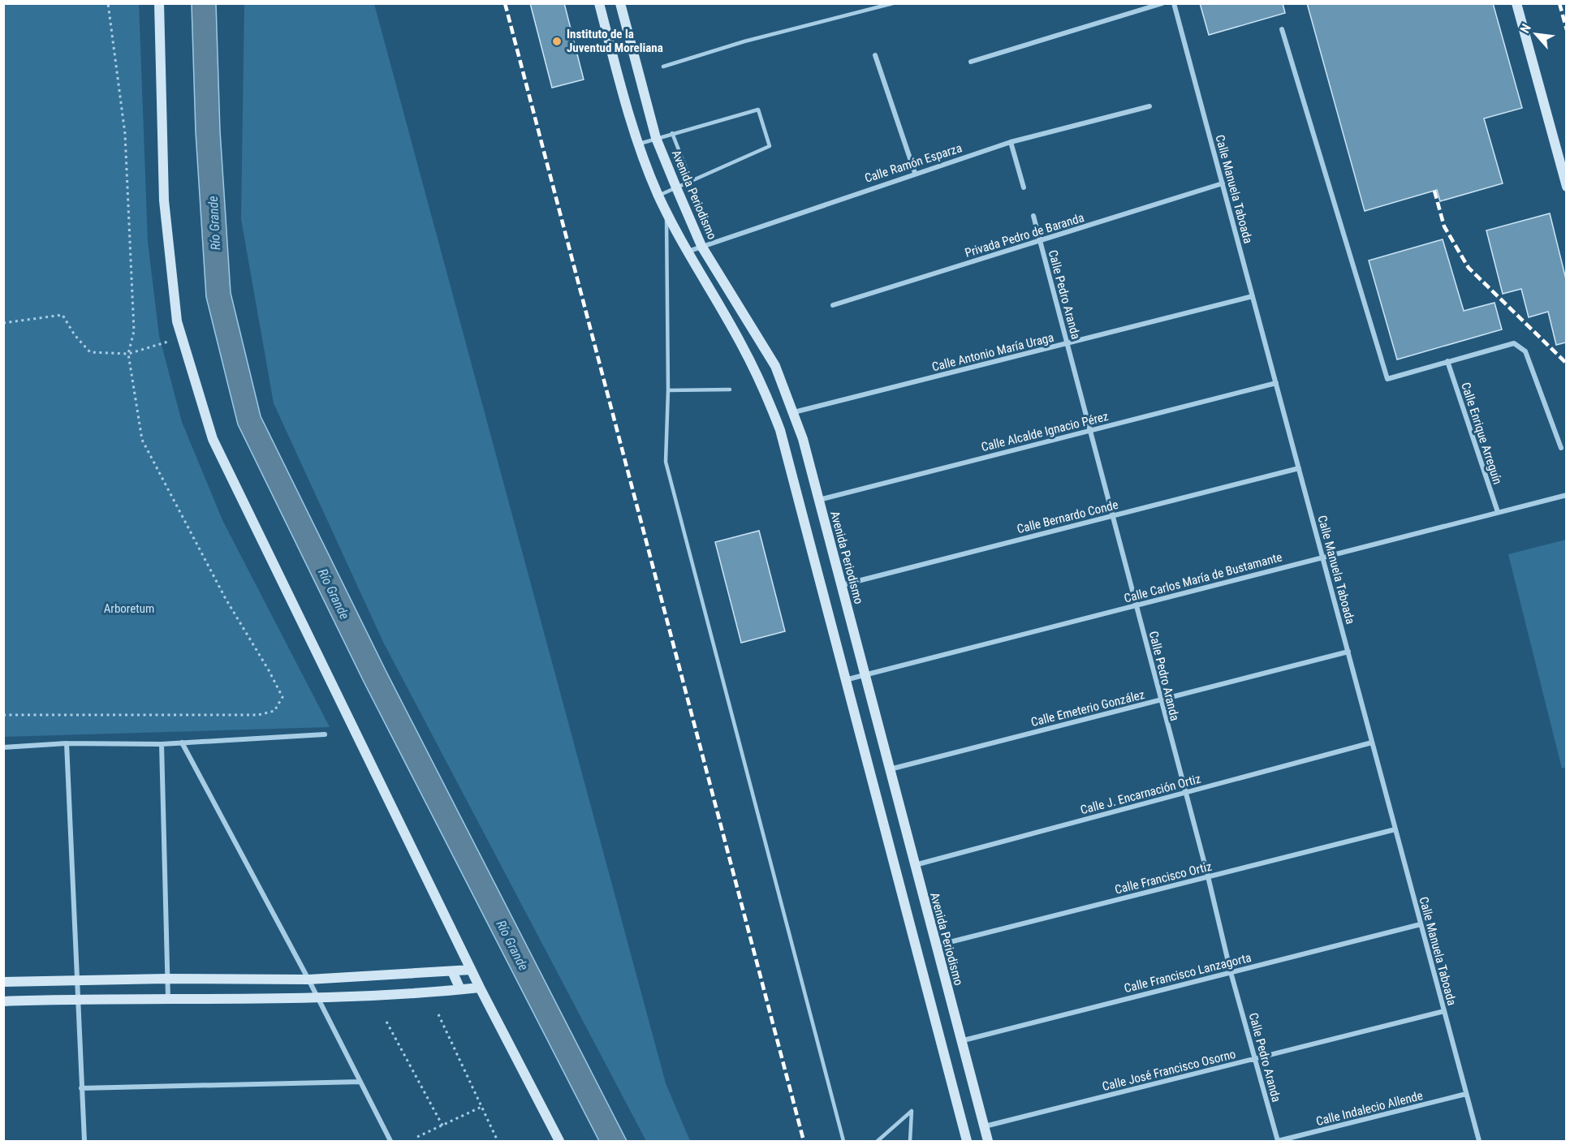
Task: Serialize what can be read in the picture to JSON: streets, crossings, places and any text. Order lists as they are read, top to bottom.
{
  "streets": {
    "street": [
      "Calle Ramón Esparza",
      "Calle Manuela Taboada",
      "Avenida Periodismo",
      "Privada Pedro de Baranda",
      "Calle Pedro Aranda",
      "Calle Antonio María Uraga",
      "Calle Alcalde Ignacio Pérez",
      "Calle Enrique Arreguín",
      "Calle Bernardo Conde",
      "Calle Carlos María de Bustamante",
      "Calle Emeterio González",
      "Calle J. Encarnación Ortiz",
      "Calle Francisco Ortiz",
      "Calle Francisco Lanzagorta",
      "Calle José Francisco Osorno",
      "Calle Indalecio Allende"
    ]
  },
  "crossings": [
    ["Calle Ramón Esparza", "Avenida Periodismo"],
    ["Calle Manuela Taboada", "Privada Pedro de Baranda"],
    ["Calle Manuela Taboada", "Calle Antonio María Uraga"],
    ["Calle Manuela Taboada", "Calle Alcalde Ignacio Pérez"],
    ["Calle Manuela Taboada", "Calle Bernardo Conde"],
    ["Calle Manuela Taboada", "Calle Carlos María de Bustamante"],
    ["Calle Manuela Taboada", "Calle Emeterio González"],
    ["Calle Manuela Taboada", "Calle J. Encarnación Ortiz"],
    ["Calle Manuela Taboada", "Calle Francisco Ortiz"],
    ["Calle Manuela Taboada", "Calle Francisco Lanzagorta"],
    ["Calle Manuela Taboada", "Calle José Francisco Osorno"],
    ["Calle Manuela Taboada", "Calle Indalecio Allende"],
    ["Avenida Periodismo", "Calle Antonio María Uraga"],
    ["Avenida Periodismo", "Calle Alcalde Ignacio Pérez"],
    ["Avenida Periodismo", "Calle Bernardo Conde"],
    ["Avenida Periodismo", "Calle Carlos María de Bustamante"],
    ["Avenida Periodismo", "Calle Emeterio González"],
    ["Avenida Periodismo", "Calle J. Encarnación Ortiz"],
    ["Avenida Periodismo", "Calle Francisco Ortiz"],
    ["Avenida Periodismo", "Calle Francisco Lanzagorta"],
    ["Avenida Periodismo", "Calle José Francisco Osorno"],
    ["Privada Pedro de Baranda", "Calle Pedro Aranda"],
    ["Calle Pedro Aranda", "Calle Antonio María Uraga"],
    ["Calle Pedro Aranda", "Calle Alcalde Ignacio Pérez"],
    ["Calle Pedro Aranda", "Calle Bernardo Conde"],
    ["Calle Pedro Aranda", "Calle Carlos María de Bustamante"],
    ["Calle Pedro Aranda", "Calle Emeterio González"],
    ["Calle Pedro Aranda", "Calle J. Encarnación Ortiz"],
    ["Calle Pedro Aranda", "Calle Francisco Ortiz"],
    ["Calle Pedro Aranda", "Calle Francisco Lanzagorta"],
    ["Calle Pedro Aranda", "Calle José Francisco Osorno"],
    ["Calle Pedro Aranda", "Calle Indalecio Allende"],
    ["Calle Enrique Arreguín", "Calle Carlos María de Bustamante"]
  ],
  "water": ["Río Grande"],
  "parks": ["Arboretum"],
  "places": ["Instituto de la Juventud Moreliana"],
  "north": "top left"
}
